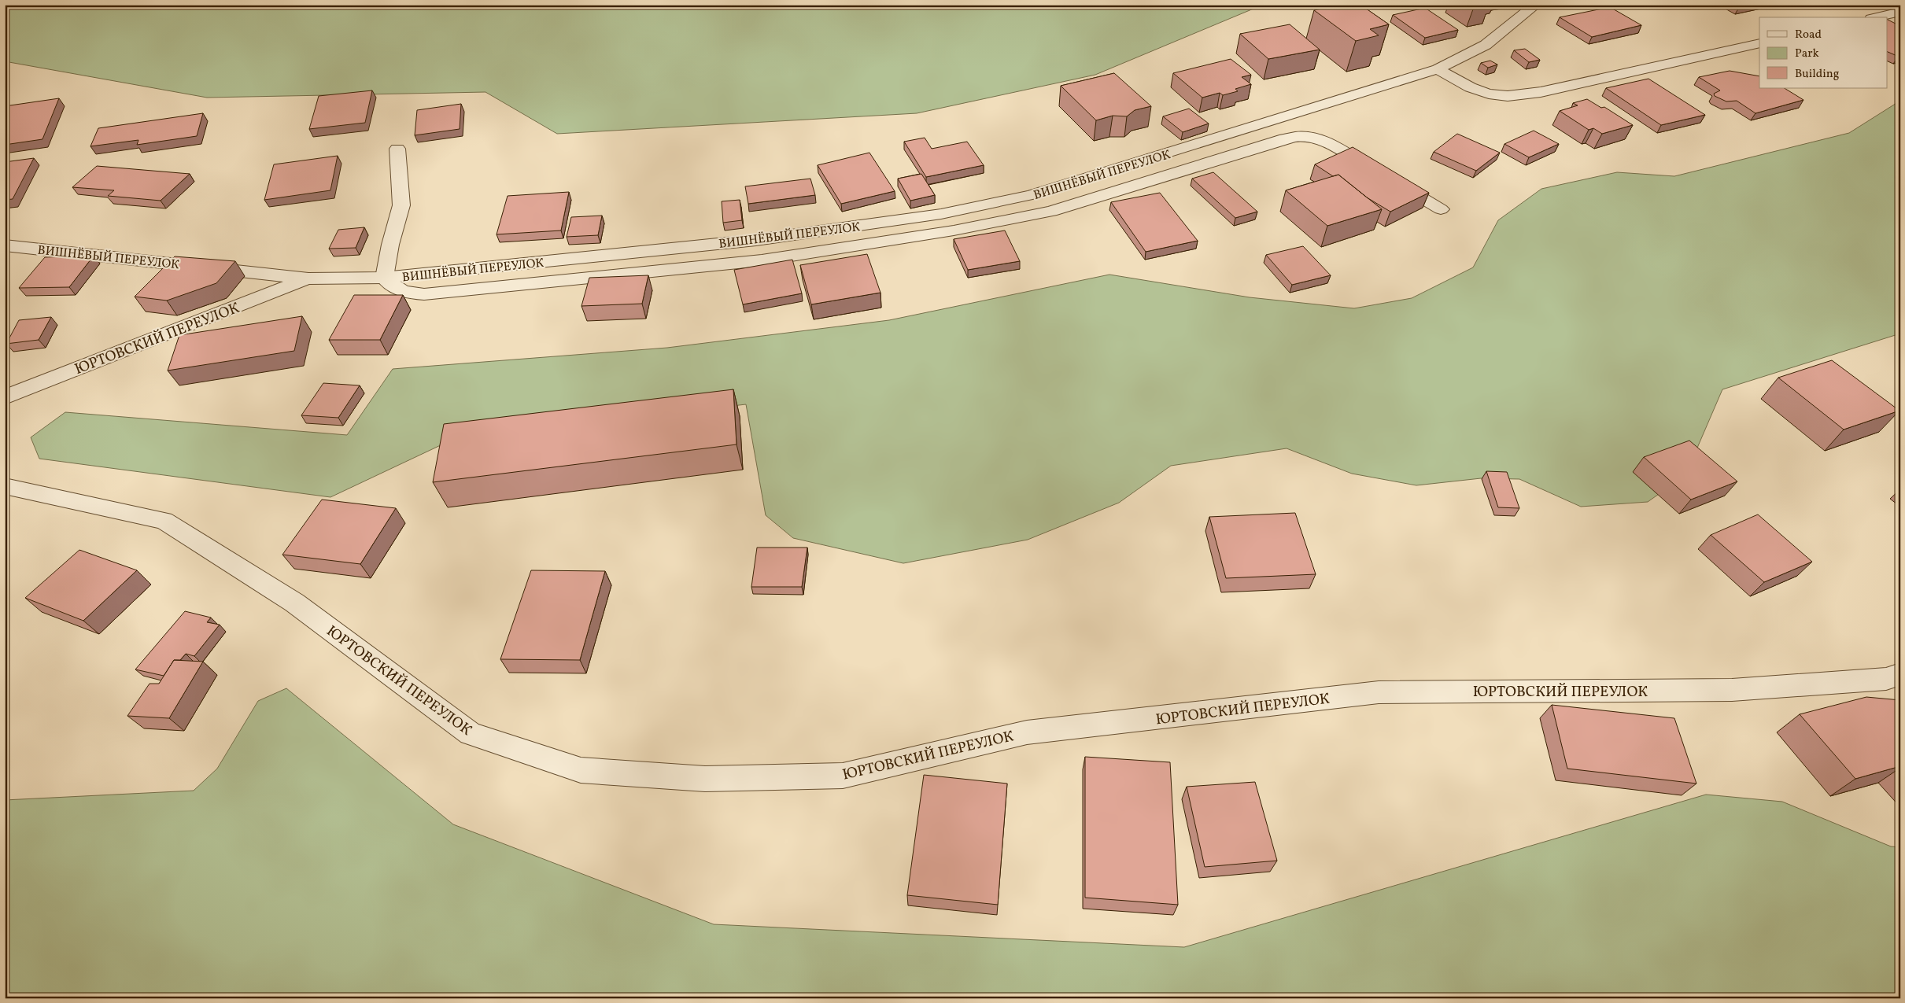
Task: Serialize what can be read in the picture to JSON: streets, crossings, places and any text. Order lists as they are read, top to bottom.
{
  "streets": {
    "street": ["ВИШНЁВЫЙ ПЕРЕУЛОК", "ЮРТОВСКИЙ ПЕРЕУЛОК"]
  },
  "crossings": [
    ["ВИШНЁВЫЙ ПЕРЕУЛОК", "ЮРТОВСКИЙ ПЕРЕУЛОК"]
  ],
  "legend": ["Road", "Park", "Building"]
}
